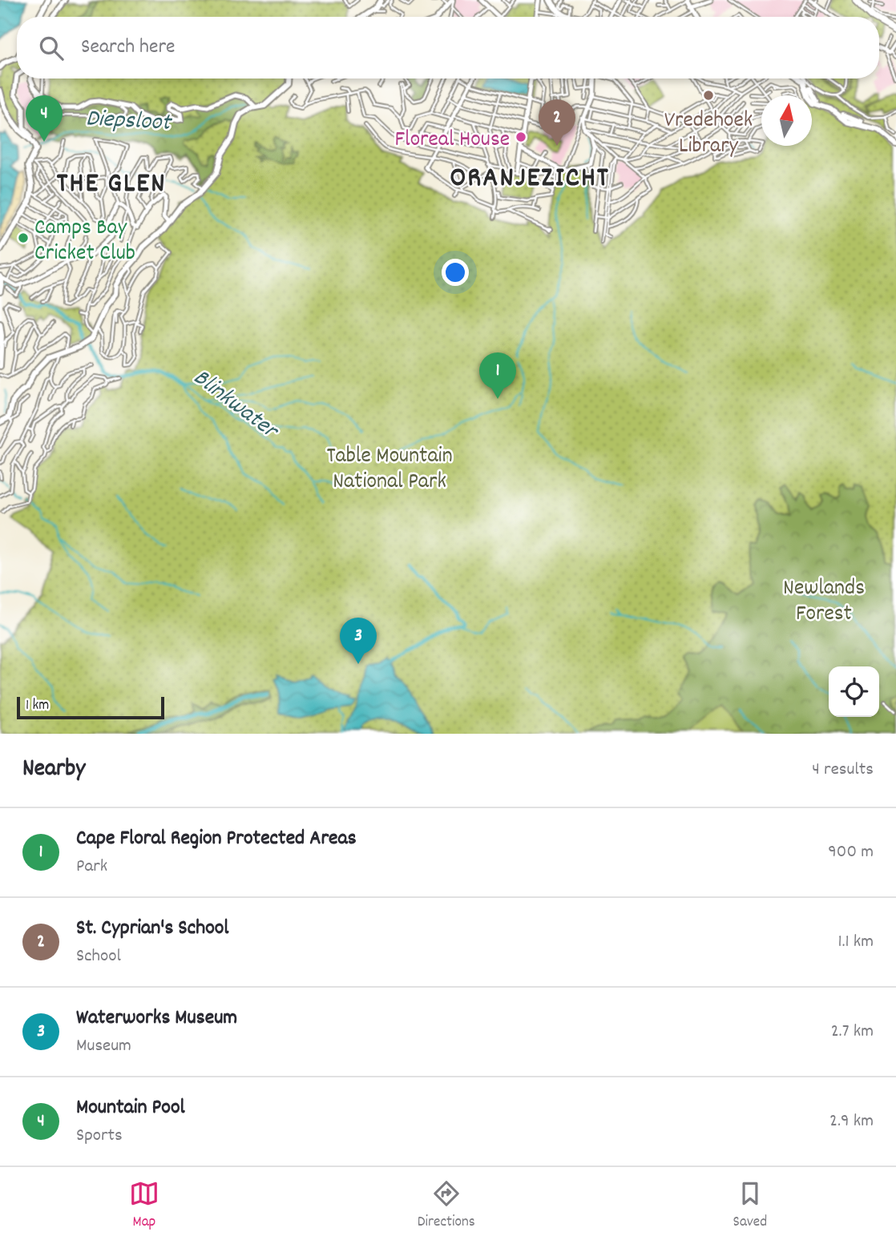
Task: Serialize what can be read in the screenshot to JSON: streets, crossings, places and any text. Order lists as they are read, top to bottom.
{
  "districts": ["ORANJEZICHT", "THE GLEN"],
  "water": ["Diepsloot", "Blinkwater"],
  "parks": ["Table Mountain National Park", "Newlands Forest"],
  "places": ["Vredehoek Library", "Floreal House", "Camps Bay Cricket Club"],
  "scale_bar": "1 km",
  "north": "top",
  "page": {
    "search": "Search here",
    "pins": [
      "4",
      "2",
      "1",
      "3"
    ],
    "scale": "1 km",
    "heading": ["Nearby", "4 results"],
    "list": [
      {
        "mark": "1",
        "name": "Cape Floral Region Protected Areas",
        "note": "Park",
        "value": "900 m"
      },
      {
        "mark": "2",
        "name": "St. Cyprian's School",
        "note": "School",
        "value": "1.1 km"
      },
      {
        "mark": "3",
        "name": "Waterworks Museum",
        "note": "Museum",
        "value": "2.7 km"
      },
      {
        "mark": "4",
        "name": "Mountain Pool",
        "note": "Sports",
        "value": "2.9 km"
      }
    ],
    "nav": ["Map", "Directions", "Saved"]
  }
}
